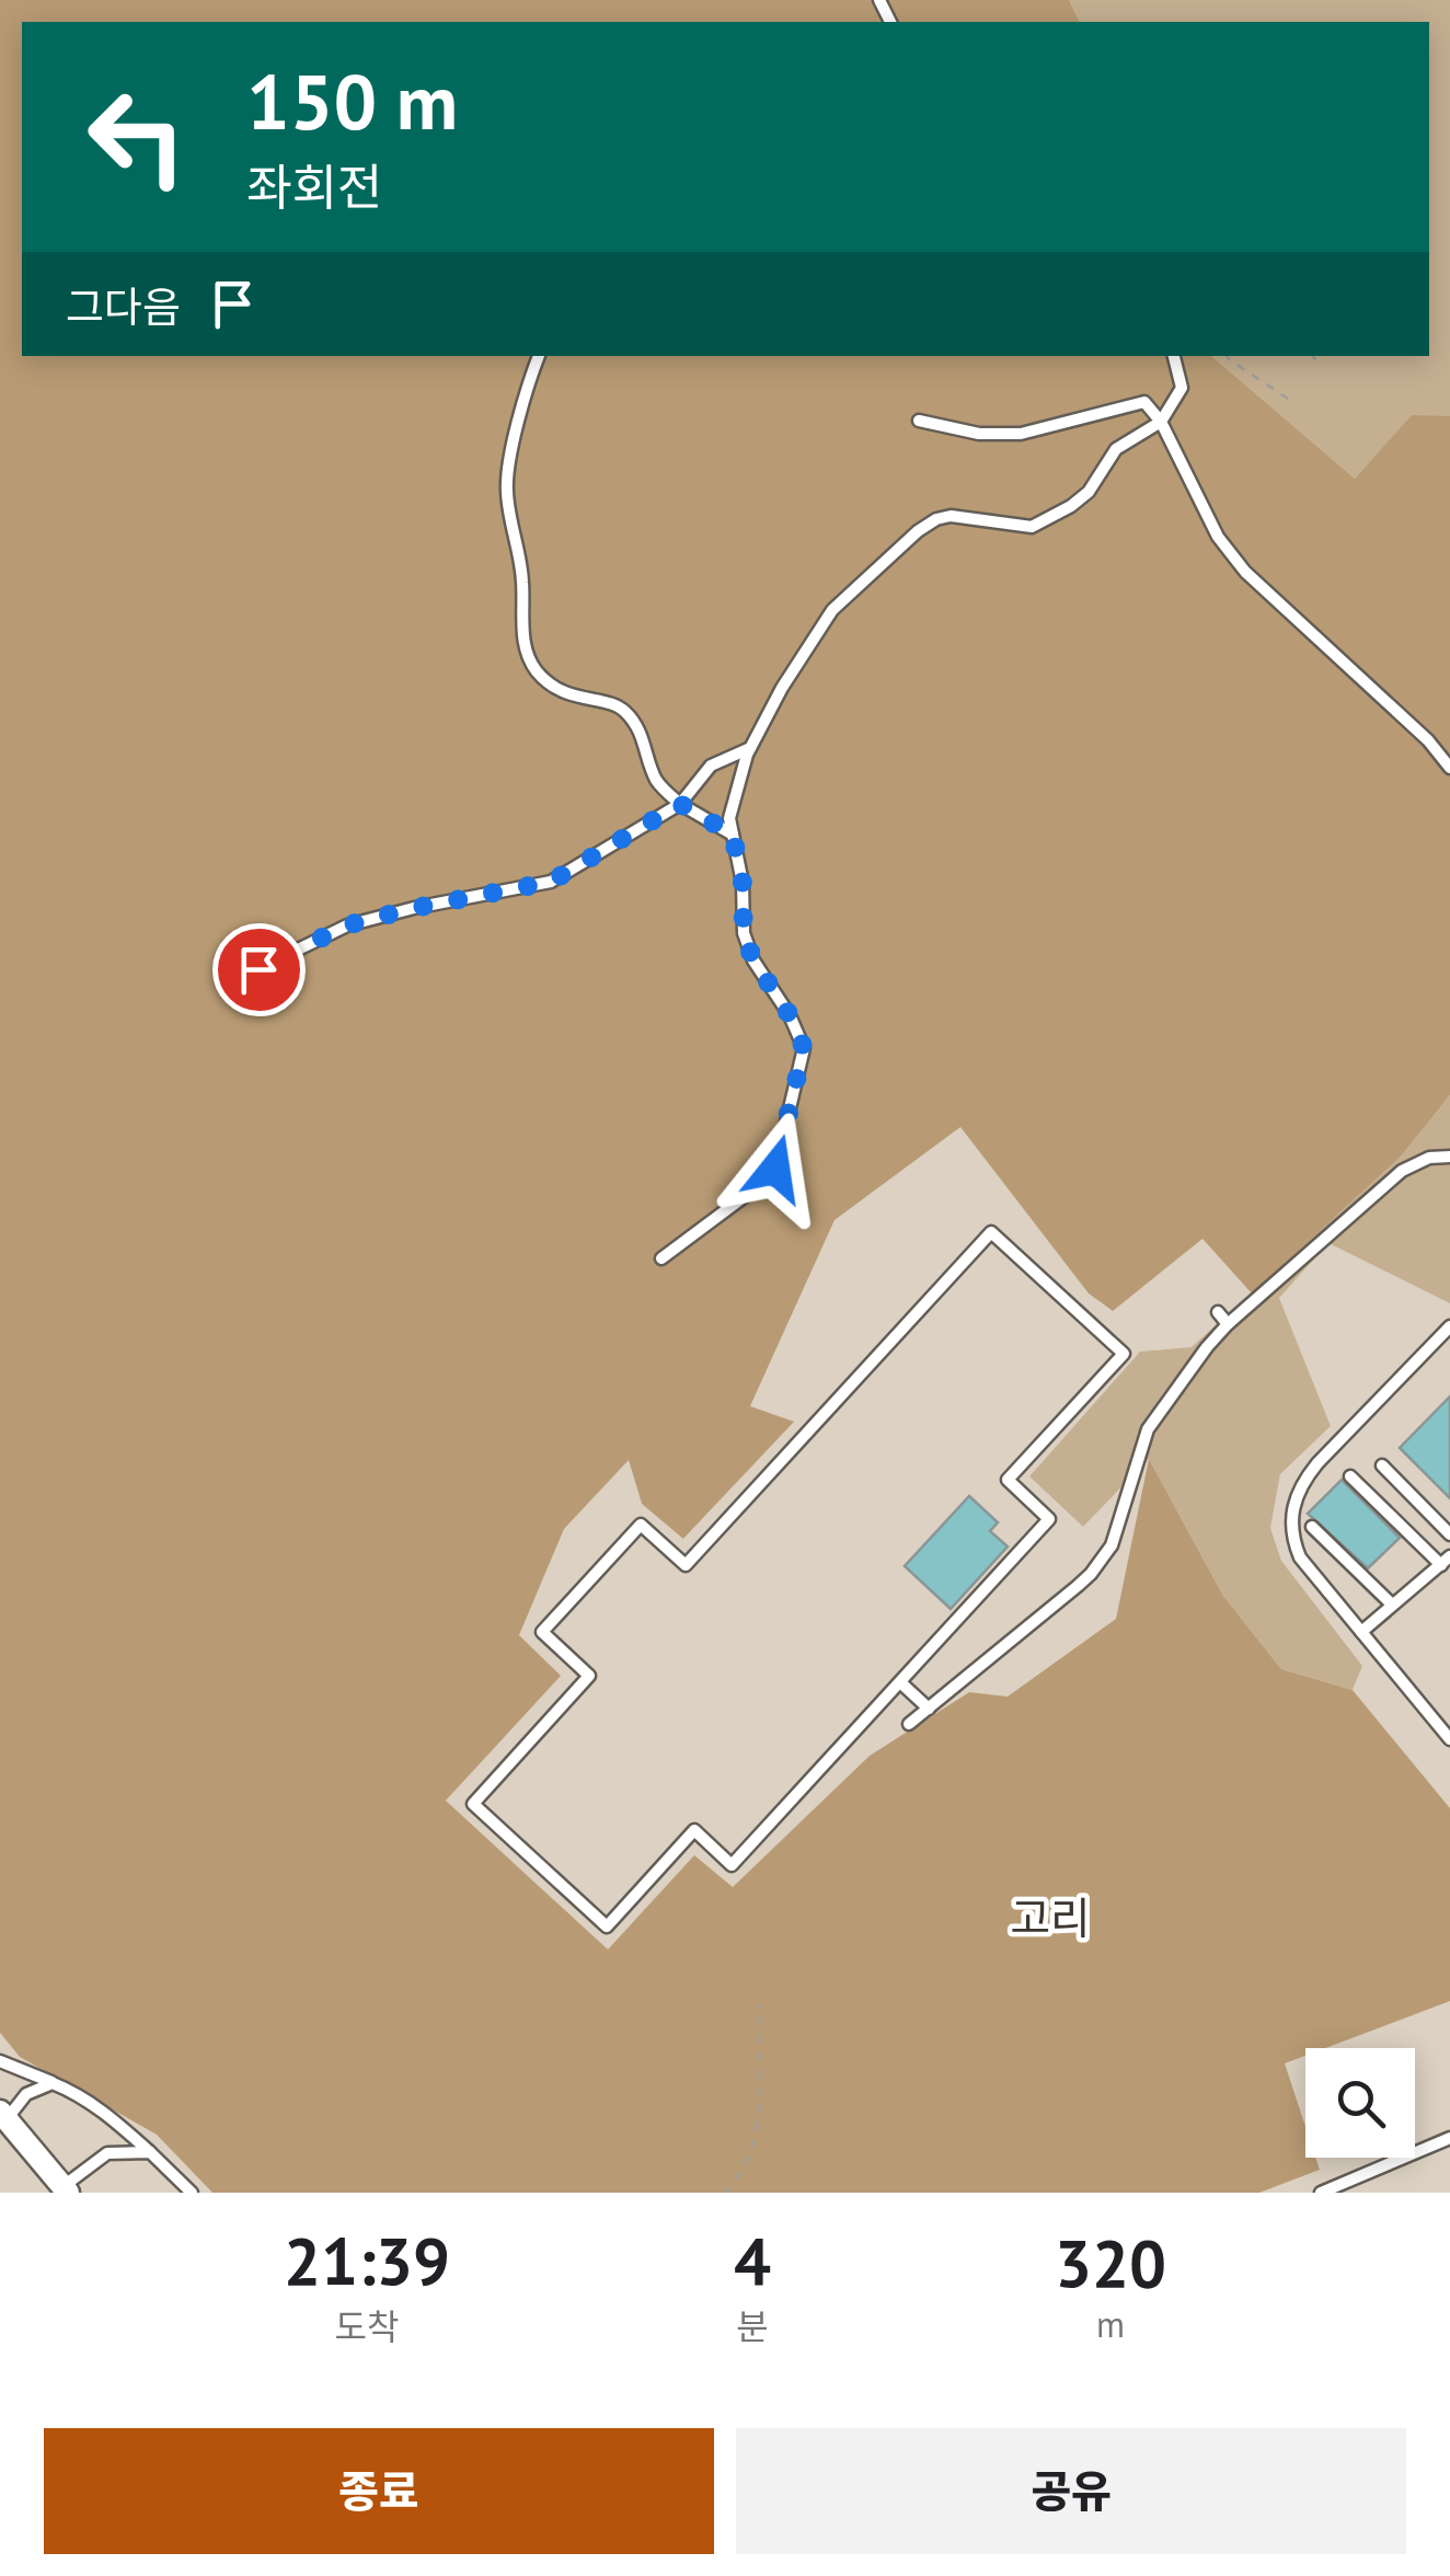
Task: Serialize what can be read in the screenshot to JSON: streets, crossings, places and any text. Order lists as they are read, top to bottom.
{
  "districts": ["고리"],
  "page": {
    "turn": ["150 m", "좌회전"],
    "then": "그다음",
    "eta": [
      "21:39",
      "도착",
      "4",
      "분",
      "320",
      "m"
    ],
    "buttons": ["종료", "공유"]
  }
}
